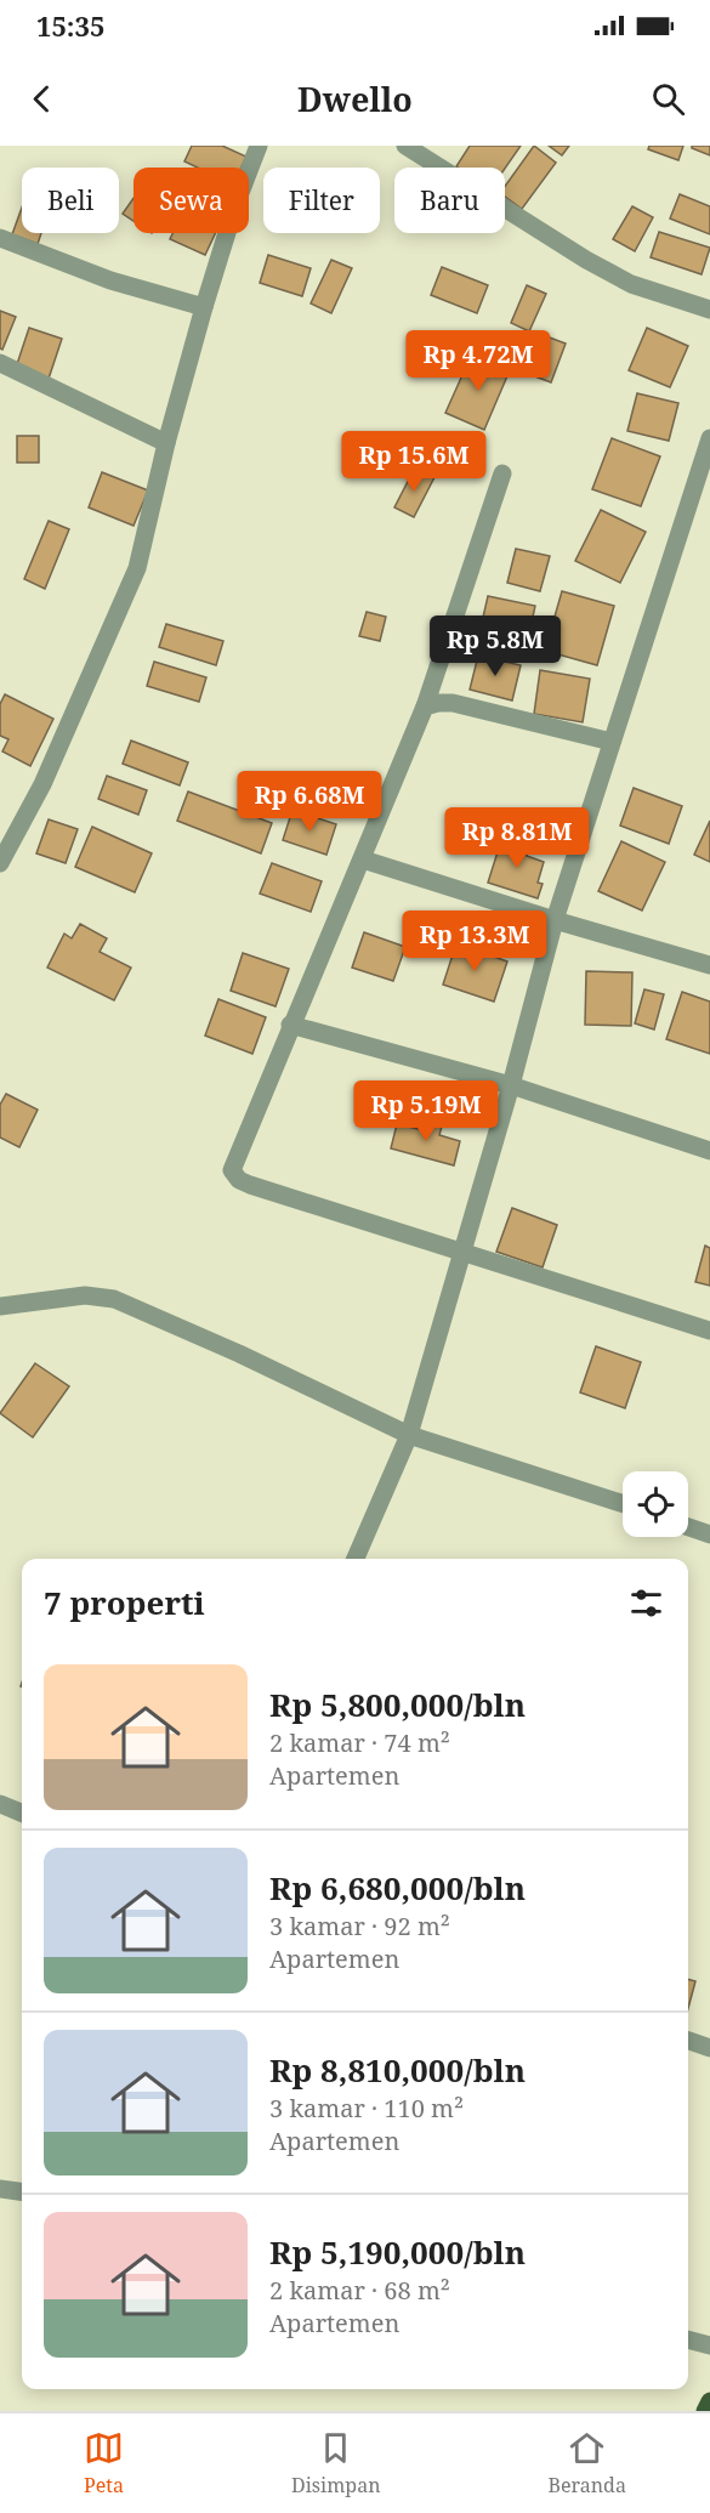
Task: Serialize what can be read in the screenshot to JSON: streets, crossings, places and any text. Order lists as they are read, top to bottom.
{
  "page": {
    "status": "15:35",
    "header": "Dwello",
    "chip": [
      "Beli",
      "Sewa",
      "Filter",
      "Baru"
    ],
    "price": [
      "Rp 4.72M",
      "Rp 15.6M",
      "Rp 5.8M",
      "Rp 6.68M",
      "Rp 8.81M",
      "Rp 13.3M",
      "Rp 5.19M"
    ],
    "heading": "7 properti",
    "list": [
      {
        "name": "Rp 5,800,000/bln",
        "note": "2 kamar · 74 m² · Apartemen"
      },
      {
        "name": "Rp 6,680,000/bln",
        "note": "3 kamar · 92 m² · Apartemen"
      },
      {
        "name": "Rp 8,810,000/bln",
        "note": "3 kamar · 110 m² · Apartemen"
      },
      {
        "name": "Rp 5,190,000/bln",
        "note": "2 kamar · 68 m² · Apartemen"
      }
    ],
    "tabs": ["Peta", "Disimpan", "Beranda"]
  }
}
